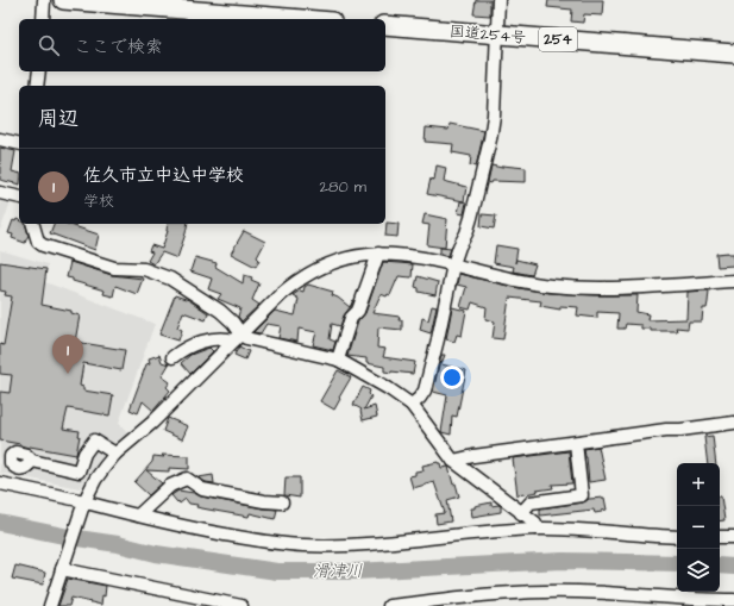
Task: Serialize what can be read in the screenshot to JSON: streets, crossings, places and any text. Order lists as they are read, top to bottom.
{
  "streets": {
    "highway": ["国道254号", "254"]
  },
  "water": ["滑津川"],
  "page": {
    "search": "ここで検索",
    "heading": "周辺",
    "list": [
      {
        "mark": "1",
        "name": "佐久市立中込中学校",
        "note": "学校",
        "value": "280 m"
      }
    ],
    "pins": "1",
    "map_buttons": ["+", "−"]
  }
}
